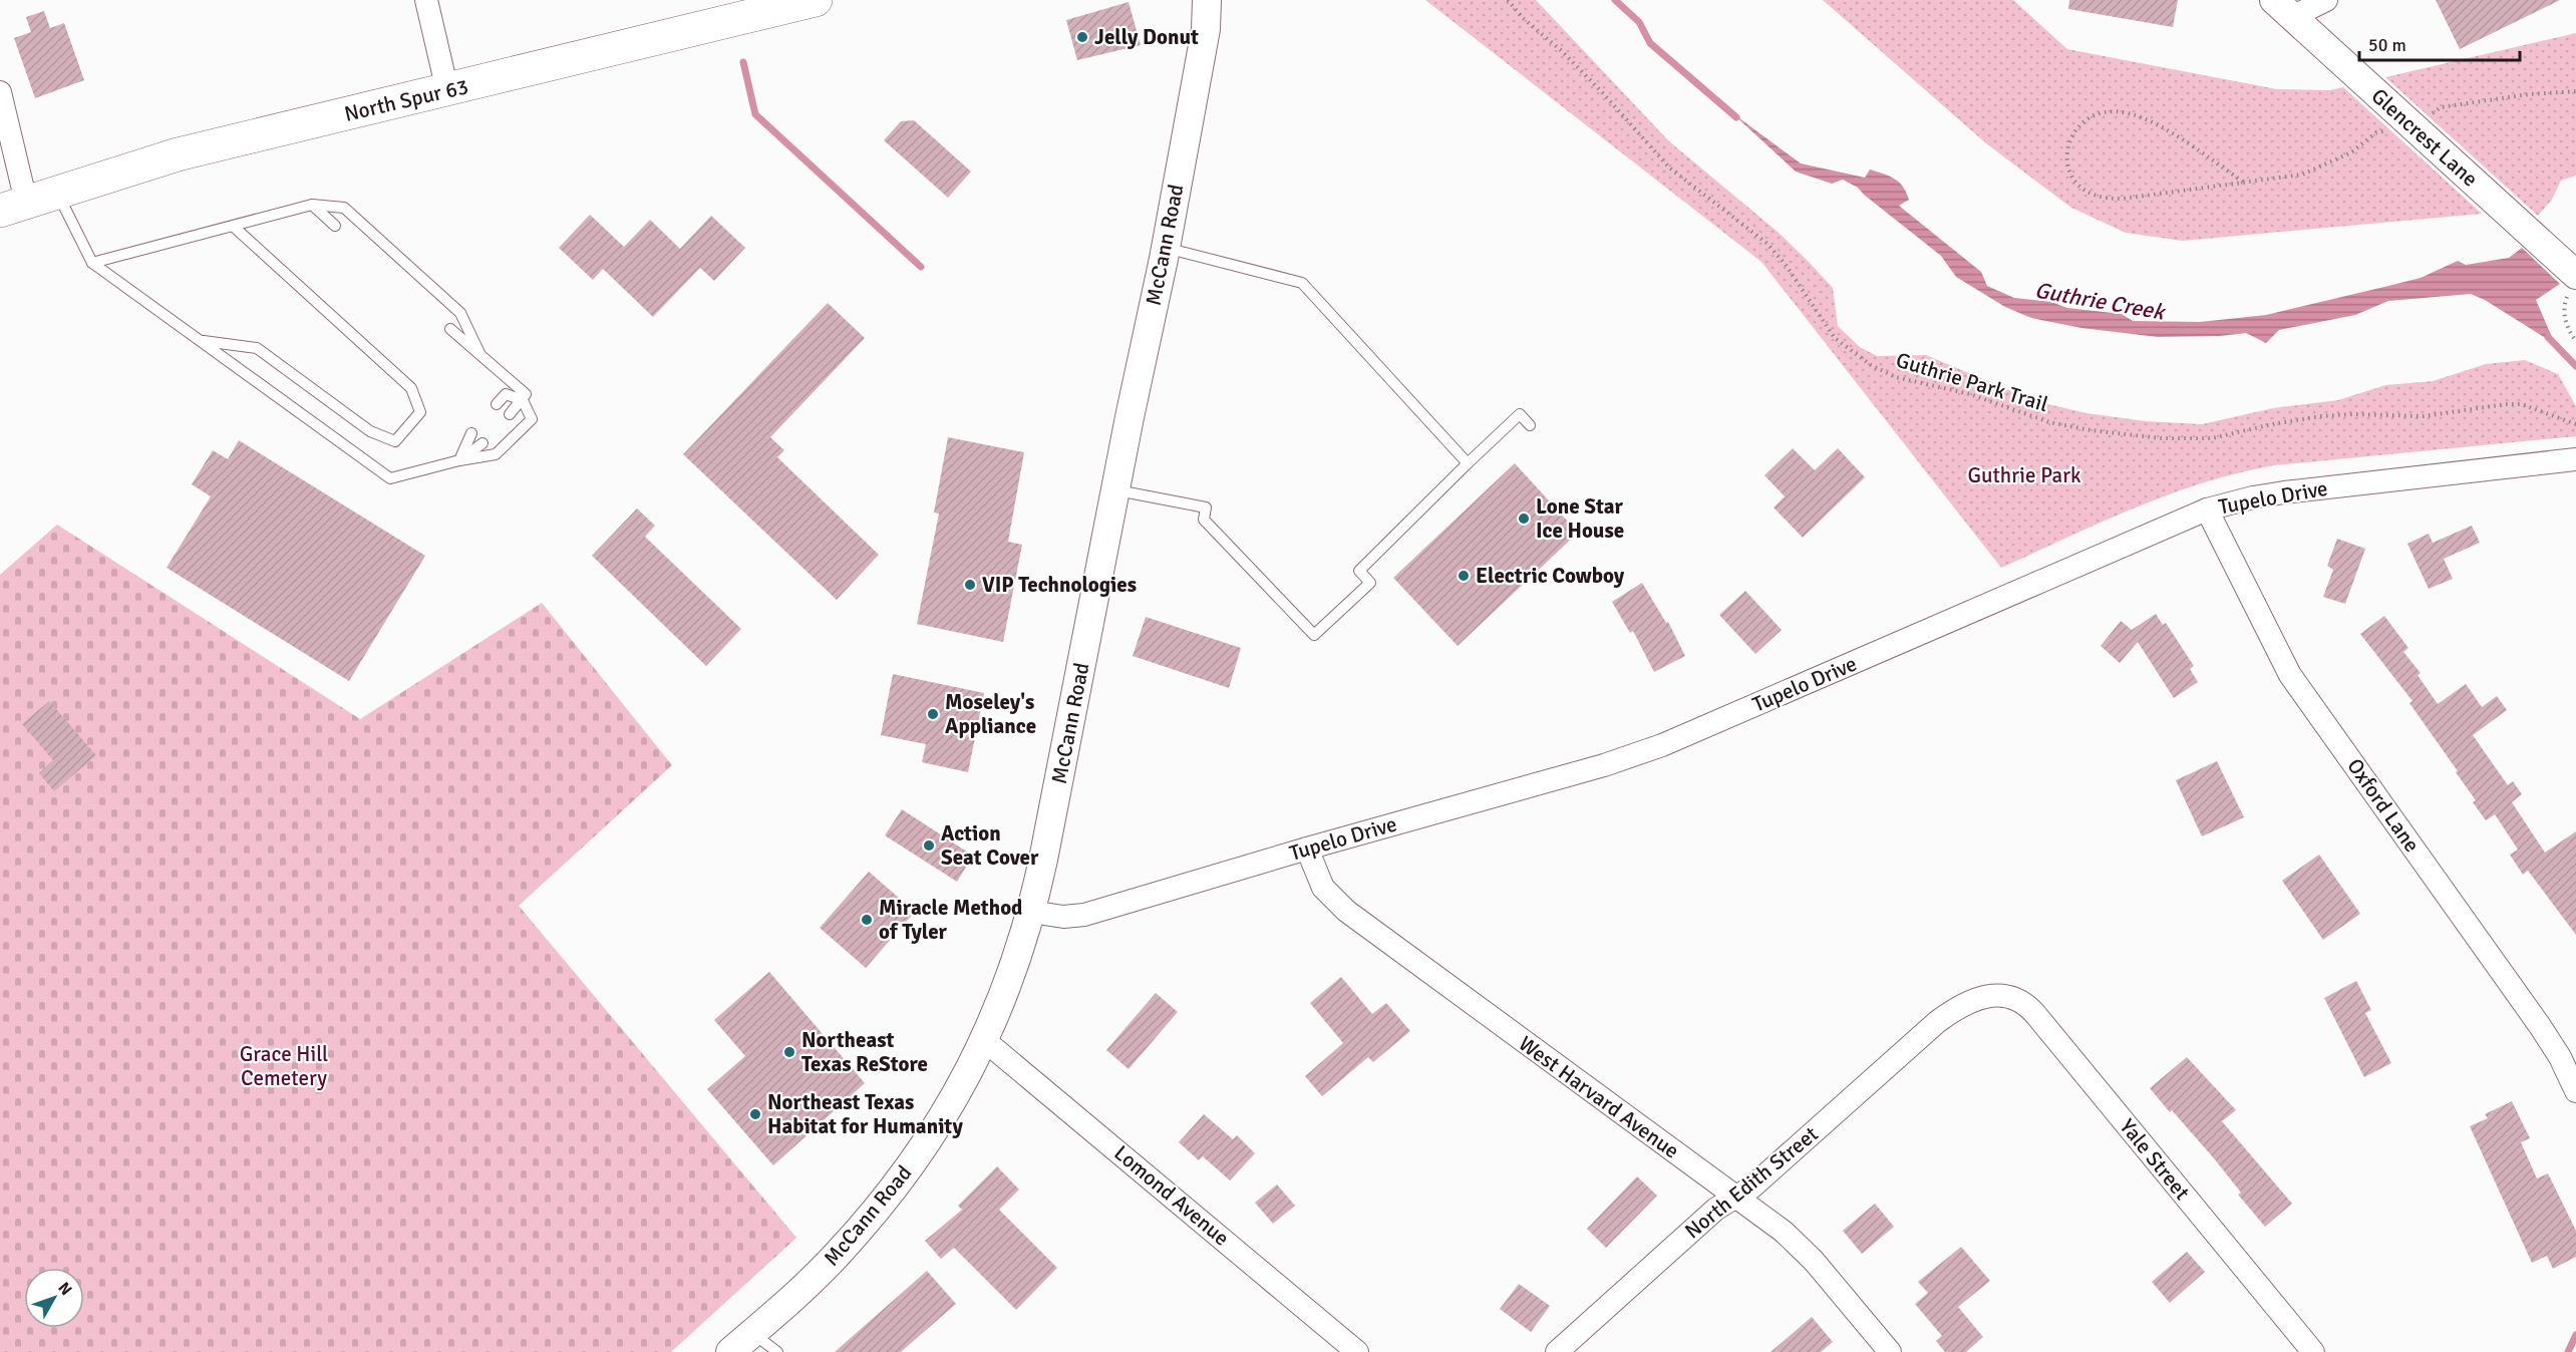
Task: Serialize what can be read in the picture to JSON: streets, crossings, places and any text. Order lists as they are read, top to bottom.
{
  "streets": {
    "main road": ["North Spur 63"],
    "street": [
      "Glencrest Lane",
      "McCann Road",
      "Tupelo Drive",
      "Oxford Lane",
      "West Harvard Avenue",
      "Yale Street",
      "North Edith Street",
      "Lomond Avenue"
    ],
    "path": ["Guthrie Park Trail"]
  },
  "crossings": [
    ["McCann Road", "Tupelo Drive"],
    ["McCann Road", "Lomond Avenue"],
    ["Tupelo Drive", "Oxford Lane"],
    ["Tupelo Drive", "West Harvard Avenue"],
    ["West Harvard Avenue", "North Edith Street"],
    ["Yale Street", "North Edith Street"]
  ],
  "water": ["Guthrie Creek"],
  "parks": ["Guthrie Park", "Grace Hill Cemetery"],
  "places": [
    "Jelly Donut",
    "Lone Star Ice House",
    "Electric Cowboy",
    "VIP Technologies",
    "Moseley's Appliance",
    "Action Seat Cover",
    "Miracle Method of Tyler",
    "Northeast Texas ReStore",
    "Northeast Texas Habitat for Humanity"
  ],
  "scale_bar": "50 m",
  "north": "top right"
}
